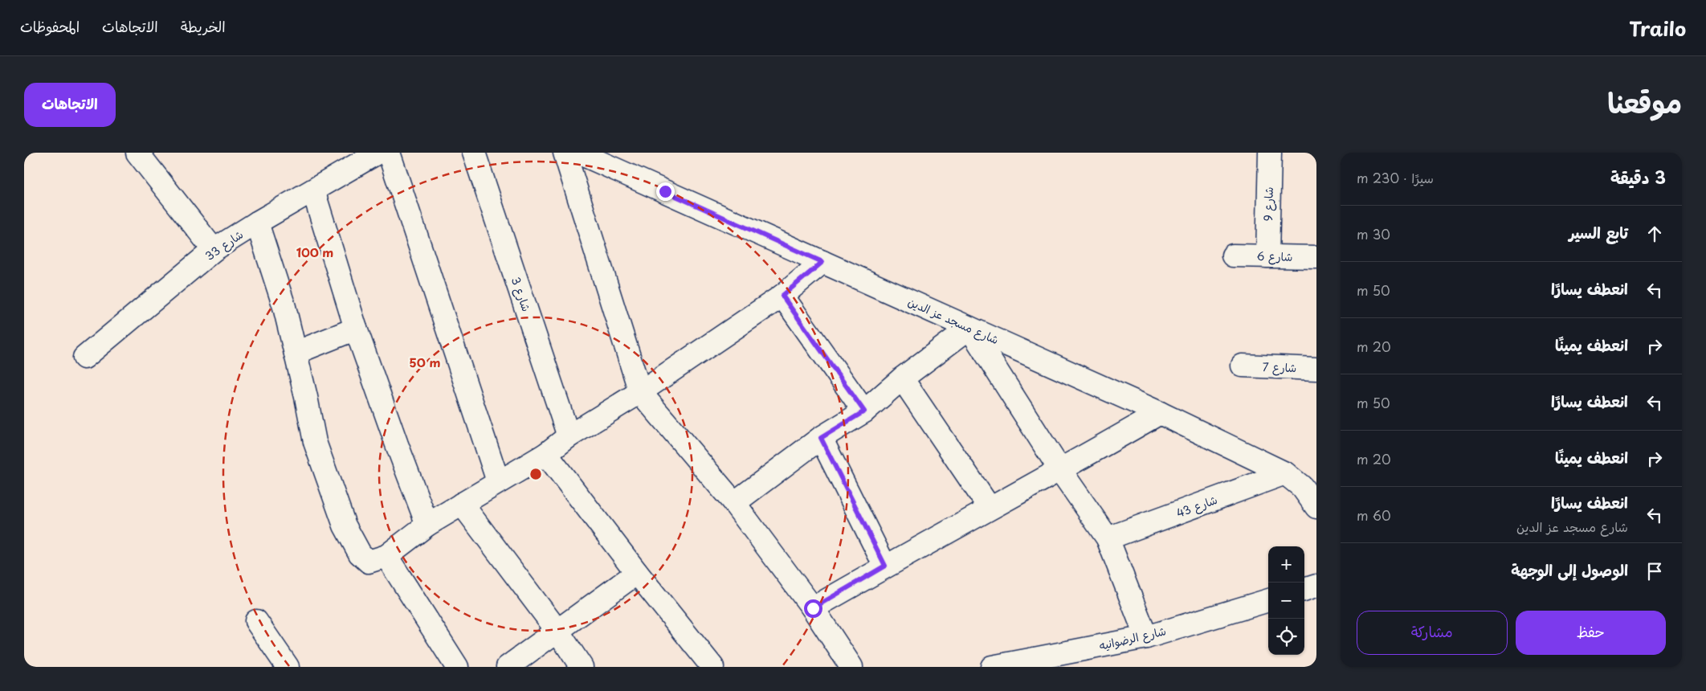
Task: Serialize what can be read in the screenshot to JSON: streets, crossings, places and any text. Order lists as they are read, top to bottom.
{
  "streets": {
    "street": [
      "شارع 9",
      "شارع 33",
      "شارع 6",
      "شارع 3",
      "شارع مسجد عز الدين",
      "شارع 7",
      "شارع 43",
      "شارع الرضوانيه"
    ]
  },
  "crossings": [
    ["شارع 9", "شارع 6"],
    ["شارع مسجد عز الدين", "شارع 43"]
  ],
  "page": {
    "header": "Trailo",
    "nav": ["الخريطة", "الاتجاهات", "المحفوظات"],
    "title": "موقعنا",
    "buttons": [
      "الاتجاهات",
      ["حفظ", "مشاركة"]
    ],
    "heading": ["3 دقيقة", "سيرًا · 230 m"],
    "list": [
      ["تابع السير", "30 m"],
      ["انعطف يسارًا", "50 m"],
      ["انعطف يمينًا", "20 m"],
      ["انعطف يسارًا", "50 m"],
      ["انعطف يمينًا", "20 m"],
      ["انعطف يسارًا", "شارع مسجد عز الدين", "60 m"],
      "الوصول إلى الوجهة"
    ],
    "map_buttons": ["+", "−"]
  },
  "rings": ["100 m", "50 m"]
}
